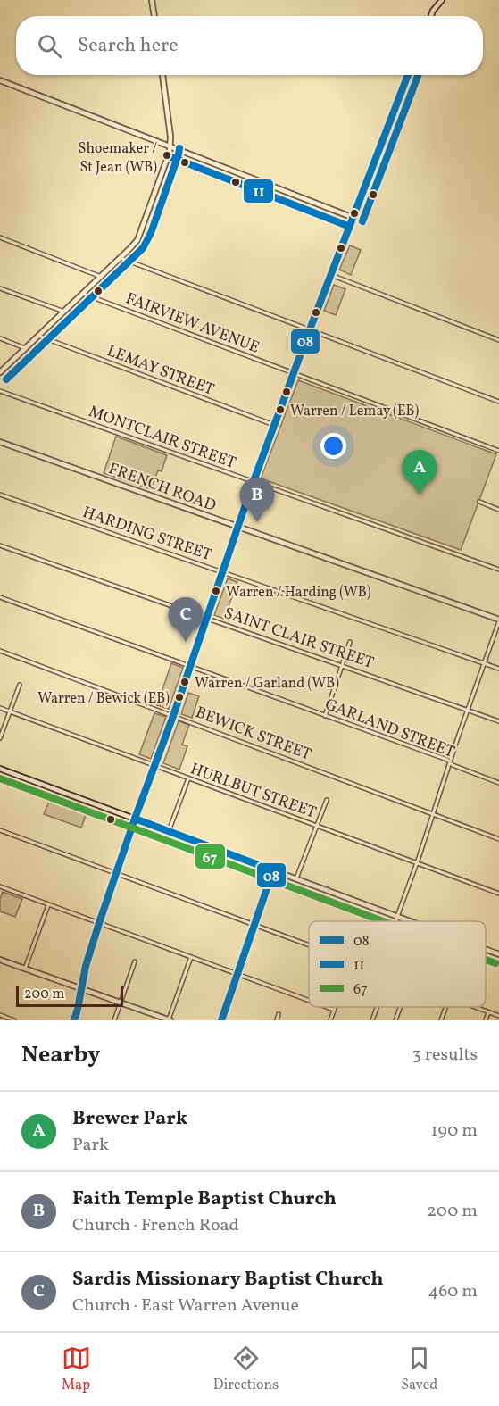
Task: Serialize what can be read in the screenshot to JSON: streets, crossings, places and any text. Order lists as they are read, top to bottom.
{
  "streets": {
    "street": [
      "FAIRVIEW AVENUE",
      "LEMAY STREET",
      "MONTCLAIR STREET",
      "FRENCH ROAD",
      "HARDING STREET",
      "SAINT CLAIR STREET",
      "GARLAND STREET",
      "BEWICK STREET",
      "HURLBUT STREET"
    ]
  },
  "places": [
    "Shoemaker / St Jean (WB)",
    "Warren / Lemay (EB)",
    "Warren / Harding (WB)",
    "Warren / Garland (WB)",
    "Warren / Bewick (EB)"
  ],
  "lines": ["transit line 08", "transit line 11", "transit line 67"],
  "legend": ["08", "11", "67"],
  "scale_bar": "200 m",
  "page": {
    "search": "Search here",
    "pins": ["A", "B", "C"],
    "scale": "200 m",
    "heading": ["Nearby", "3 results"],
    "list": [
      {
        "mark": "A",
        "name": "Brewer Park",
        "note": "Park",
        "value": "190 m"
      },
      {
        "mark": "B",
        "name": "Faith Temple Baptist Church",
        "note": "Church · French Road",
        "value": "200 m"
      },
      {
        "mark": "C",
        "name": "Sardis Missionary Baptist Church",
        "note": "Church · East Warren Avenue",
        "value": "460 m"
      }
    ],
    "nav": ["Map", "Directions", "Saved"]
  }
}
